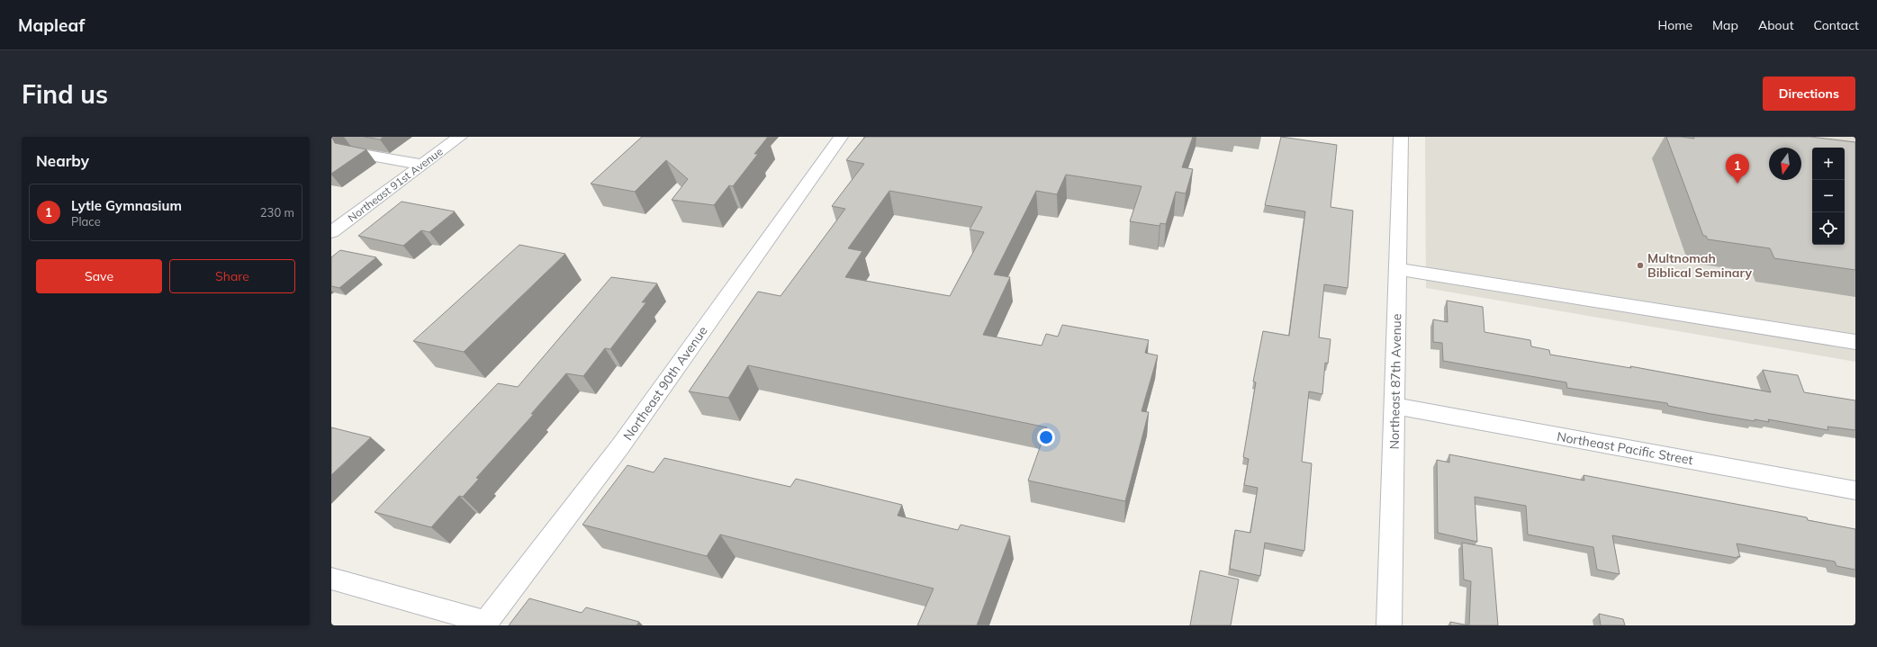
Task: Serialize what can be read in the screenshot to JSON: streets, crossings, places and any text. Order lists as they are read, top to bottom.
{
  "streets": {
    "street": [
      "Northeast 91st Avenue",
      "Northeast 87th Avenue",
      "Northeast 90th Avenue",
      "Northeast Pacific Street"
    ]
  },
  "crossings": [
    ["Northeast 87th Avenue", "Northeast Pacific Street"]
  ],
  "places": ["Multnomah Biblical Seminary"],
  "north": "bottom",
  "page": {
    "header": "Mapleaf",
    "nav": [
      "Home",
      "Map",
      "About",
      "Contact"
    ],
    "buttons": [
      "Directions",
      ["Save", "Share"]
    ],
    "title": "Find us",
    "heading": "Nearby",
    "map_buttons": ["+", "−"],
    "pins": "1",
    "list": [
      {
        "mark": "1",
        "name": "Lytle Gymnasium",
        "note": "Place",
        "value": "230 m"
      }
    ]
  }
}
